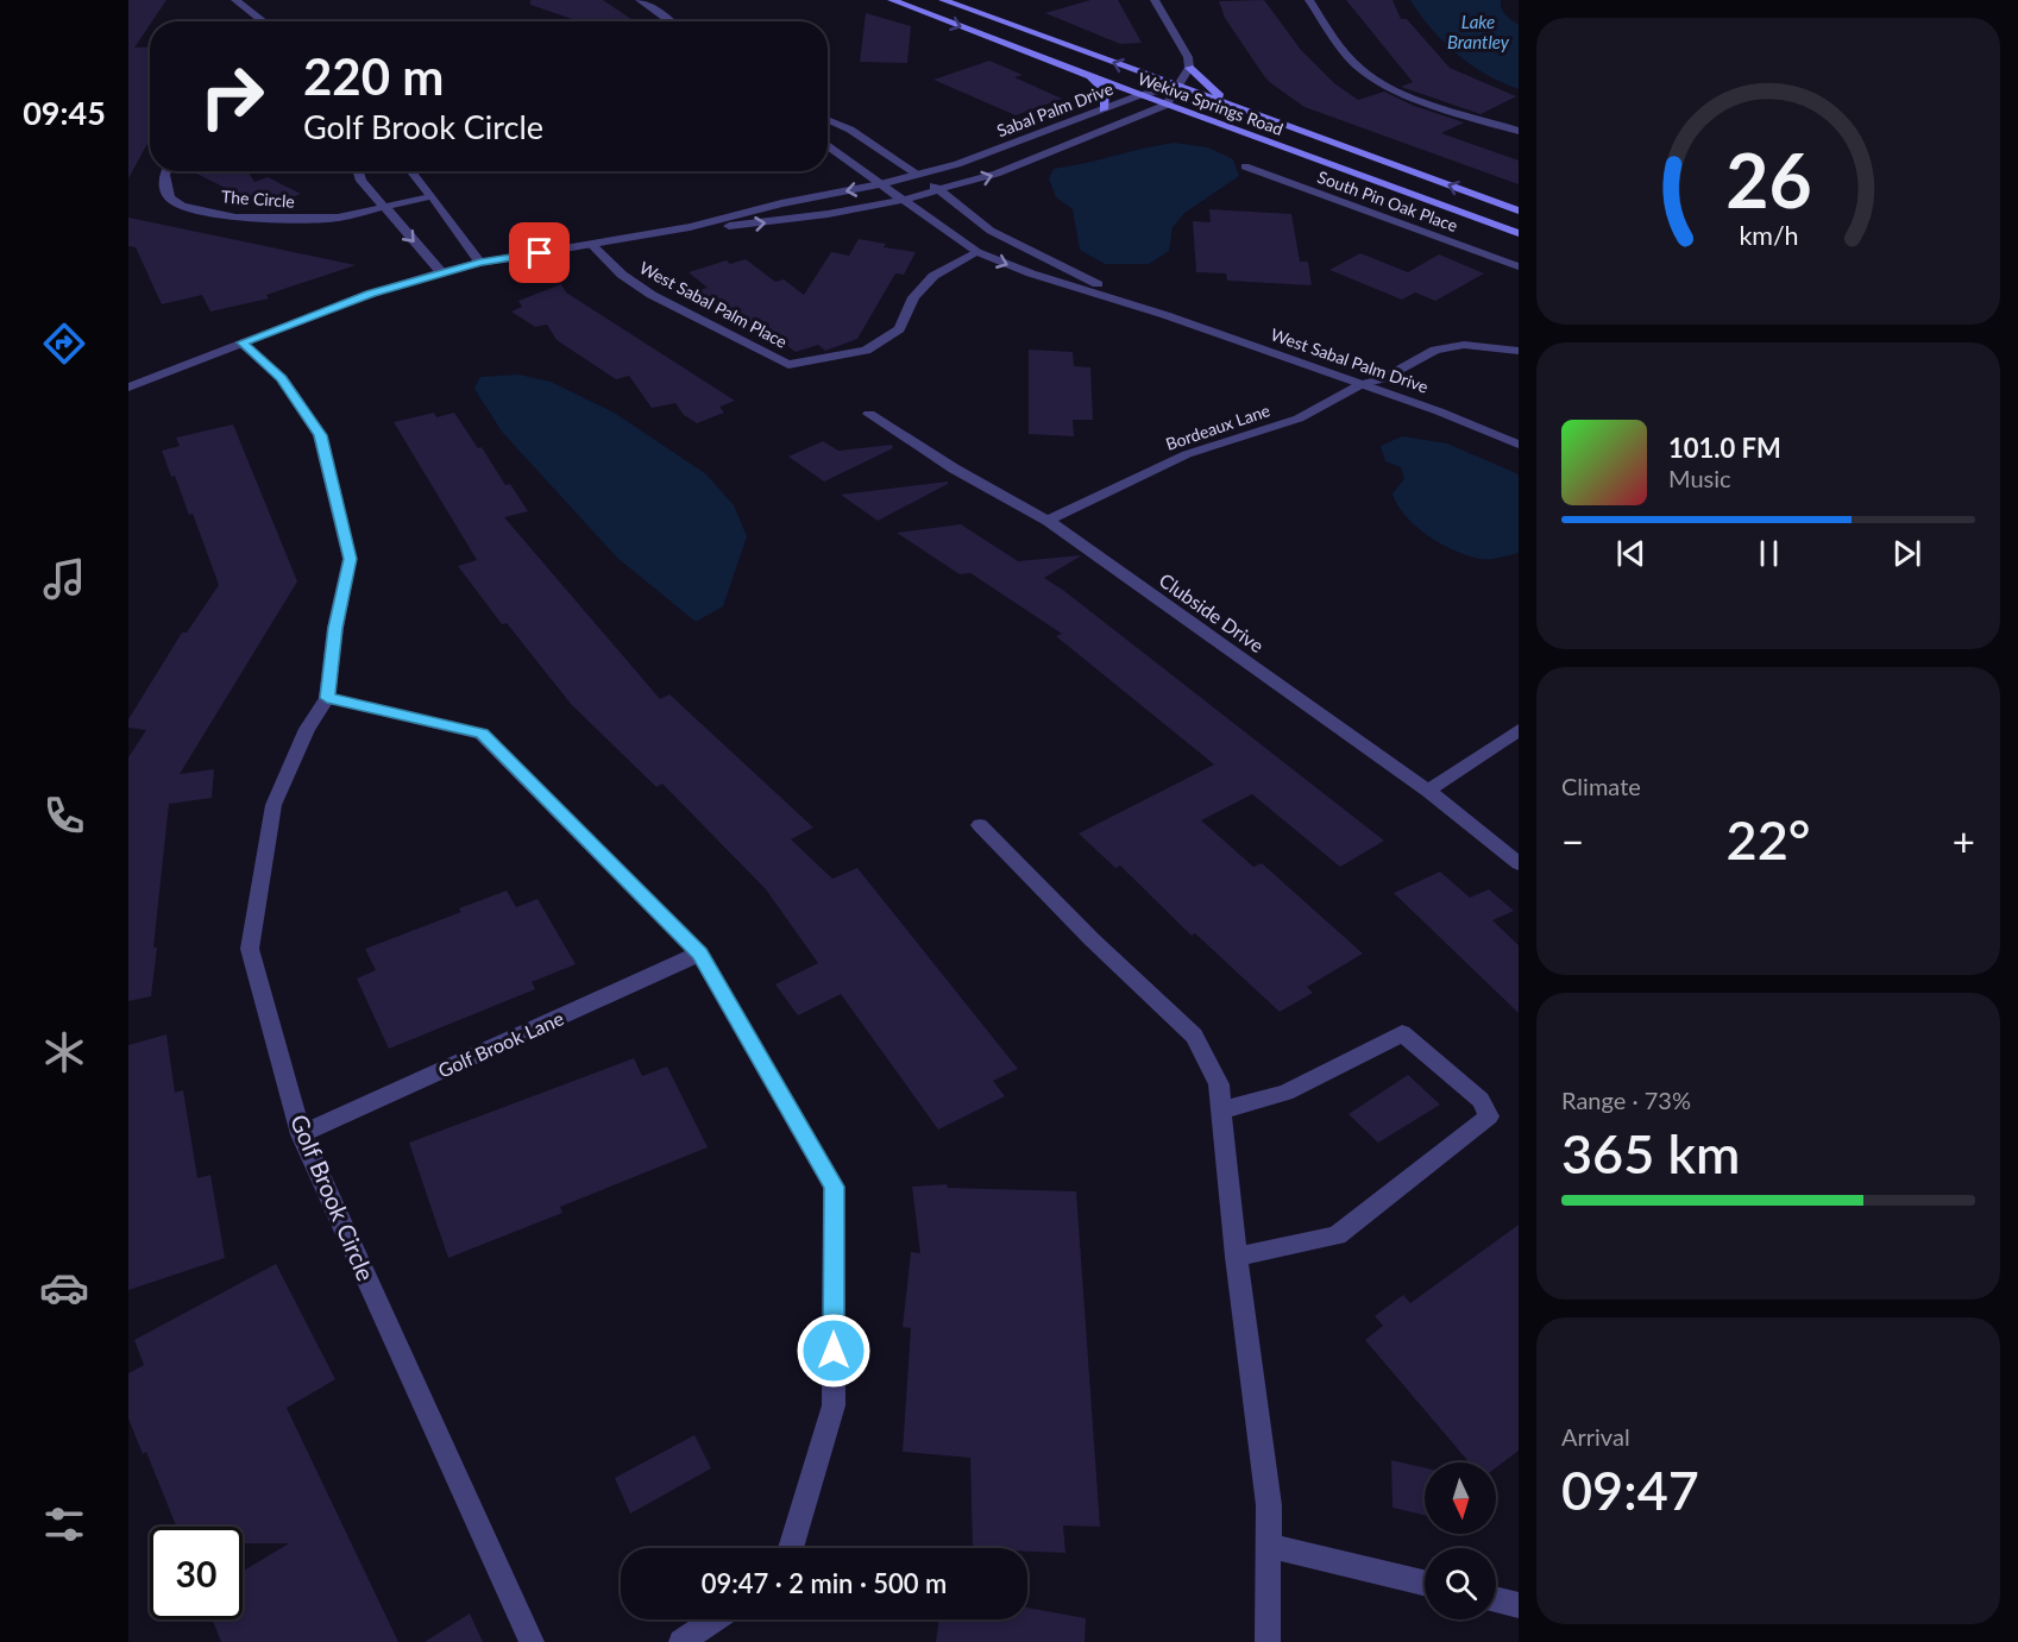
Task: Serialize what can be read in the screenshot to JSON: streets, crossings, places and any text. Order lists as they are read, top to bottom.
{
  "streets": {
    "main road": ["Wekiva Springs Road"],
    "street": [
      "Sabal Palm Drive",
      "The Circle",
      "South Pin Oak Place",
      "West Sabal Palm Place",
      "West Sabal Palm Drive",
      "Bordeaux Lane",
      "Clubside Drive",
      "Golf Brook Lane",
      "Golf Brook Circle"
    ]
  },
  "crossings": [
    ["Wekiva Springs Road", "Sabal Palm Drive"],
    ["Sabal Palm Drive", "West Sabal Palm Place"],
    ["Sabal Palm Drive", "West Sabal Palm Drive"],
    ["Sabal Palm Drive", "Golf Brook Circle"],
    ["West Sabal Palm Place", "West Sabal Palm Drive"],
    ["West Sabal Palm Drive", "Bordeaux Lane"],
    ["Bordeaux Lane", "Clubside Drive"],
    ["Golf Brook Lane", "Golf Brook Circle"]
  ],
  "water": ["Lake Brantley"],
  "north": "bottom",
  "page": {
    "tabs": "09:45",
    "turn": ["220 m", "Golf Brook Circle"],
    "song": ["101.0 FM", "Music"],
    "tile": [
      "Climate",
      ["Range · 73%", "365 km"],
      ["Arrival", "09:47"]
    ],
    "heat": ["−", "22°", "+"],
    "limit": "30",
    "trip": "09:47 · 2 min · 500 m",
    "gauge": ["26", "km/h"]
  }
}
